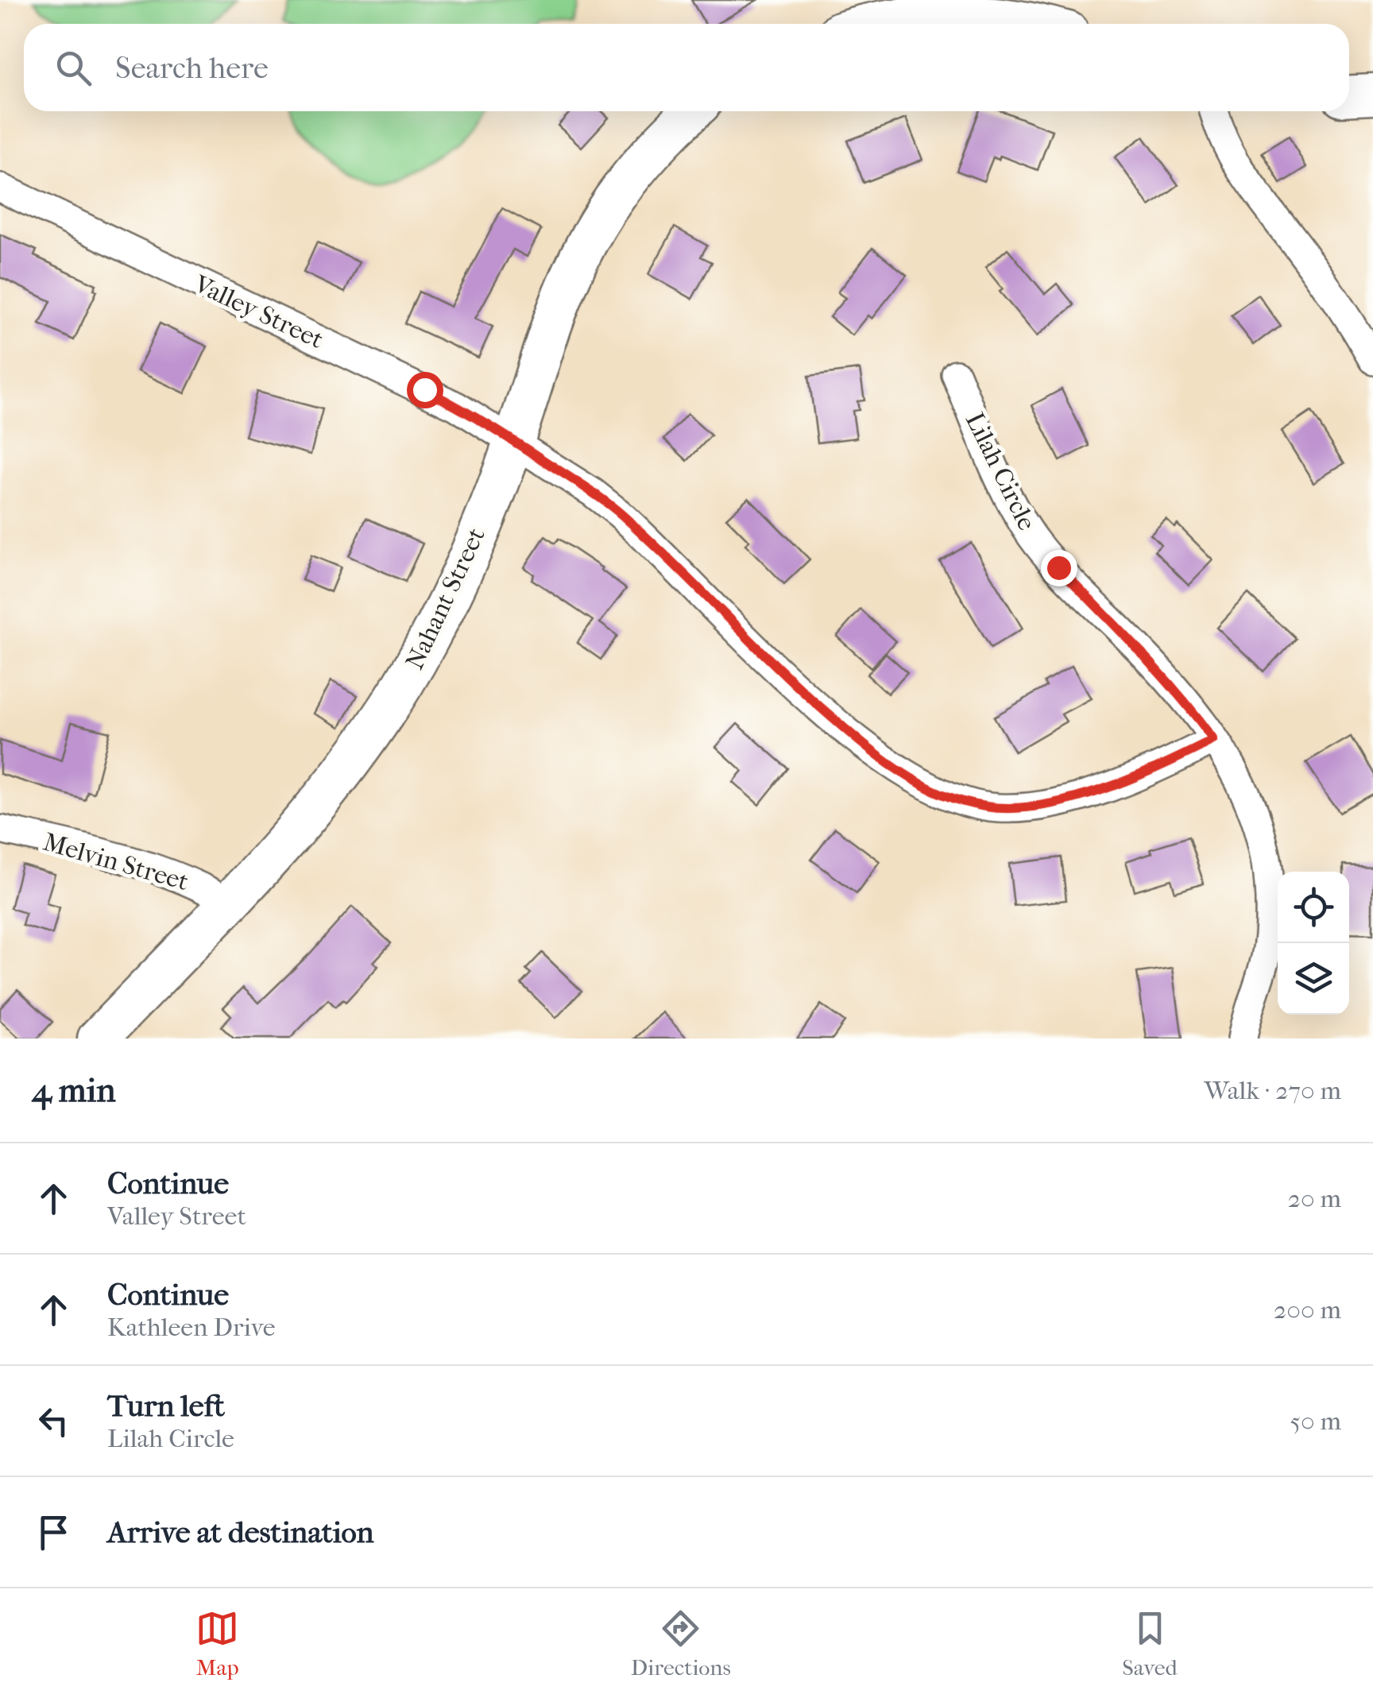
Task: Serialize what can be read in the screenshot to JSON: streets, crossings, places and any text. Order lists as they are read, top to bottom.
{
  "streets": {
    "main road": ["Nahant Street"],
    "street": ["Valley Street", "Lilah Circle", "Melvin Street"]
  },
  "crossings": [
    ["Valley Street", "Lilah Circle"],
    ["Valley Street", "Nahant Street"],
    ["Nahant Street", "Melvin Street"]
  ],
  "page": {
    "search": "Search here",
    "heading": ["4 min", "Walk · 270 m"],
    "list": [
      ["Continue", "Valley Street", "20 m"],
      ["Continue", "Kathleen Drive", "200 m"],
      ["Turn left", "Lilah Circle", "50 m"],
      "Arrive at destination"
    ],
    "nav": ["Map", "Directions", "Saved"]
  }
}
